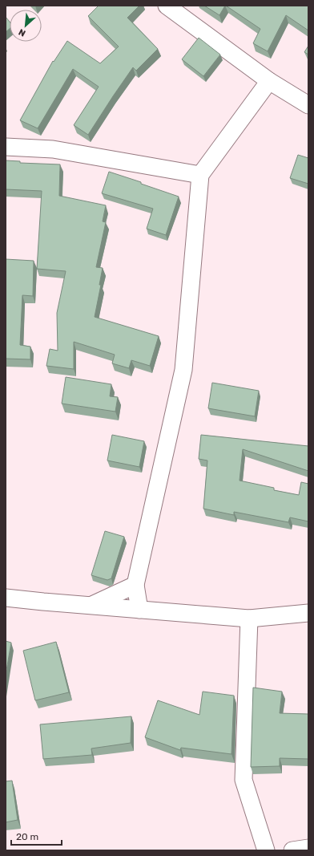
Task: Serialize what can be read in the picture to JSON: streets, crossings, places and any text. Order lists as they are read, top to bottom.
{
  "scale_bar": "20 m",
  "north": "bottom left"
}
